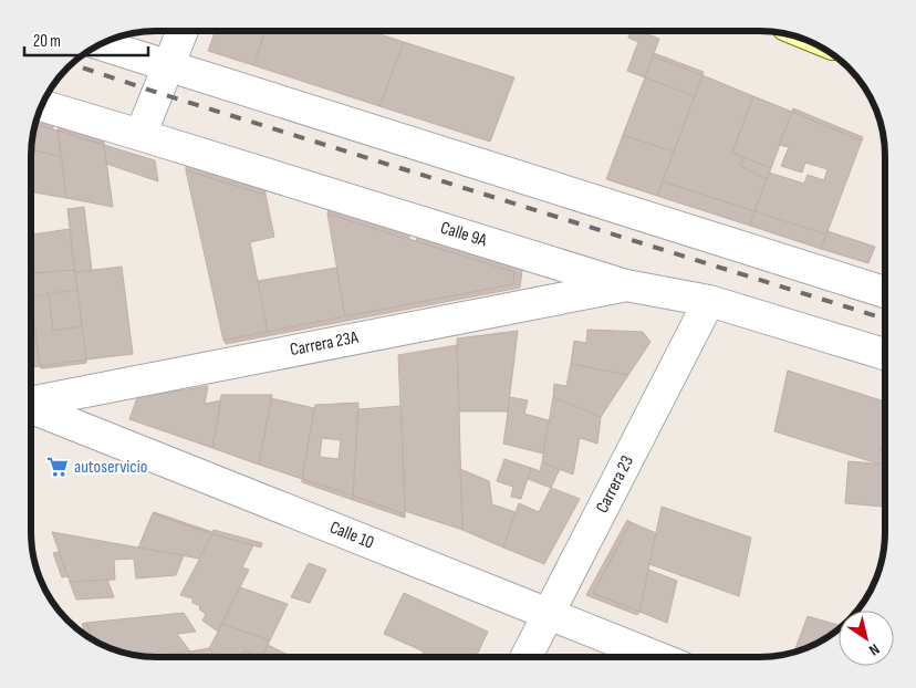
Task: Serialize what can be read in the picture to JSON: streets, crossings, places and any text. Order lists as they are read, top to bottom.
{
  "streets": {
    "street": [
      "Calle 9A",
      "Carrera 23A",
      "Carrera 23",
      "Calle 10"
    ]
  },
  "crossings": [
    ["Calle 9A", "Carrera 23A"],
    ["Calle 9A", "Carrera 23"],
    ["Carrera 23", "Calle 10"]
  ],
  "places": {
    "supermarket": ["autoservicio"]
  },
  "scale_bar": "20 m",
  "north": "bottom right"
}
